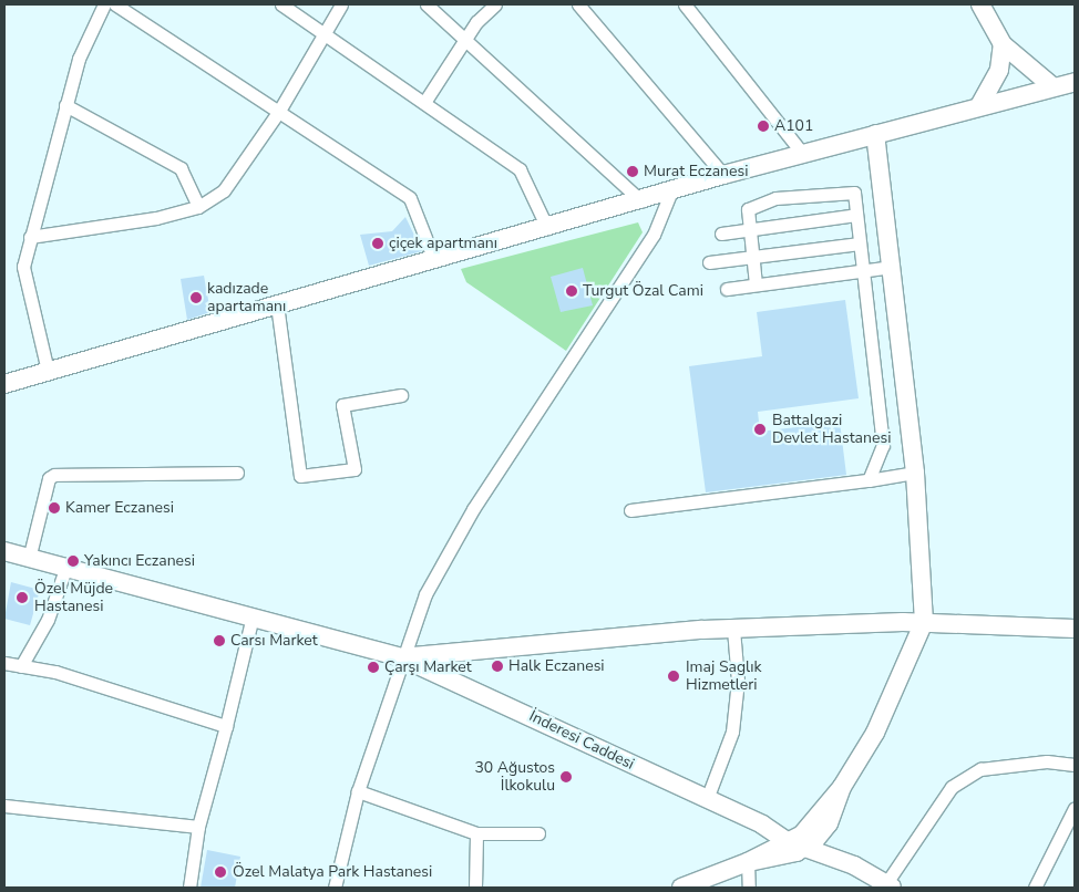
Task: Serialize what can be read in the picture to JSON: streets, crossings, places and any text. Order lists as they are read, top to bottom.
{
  "streets": {
    "main road": ["İnderesi Caddesi"]
  },
  "places": [
    "A101",
    "Murat Eczanesi",
    "çiçek apartmanı",
    "Turgut Özal Cami",
    "kadızade apartamanı",
    "Battalgazi Devlet Hastanesi",
    "Kamer Eczanesi",
    "Yakıncı Eczanesi",
    "Özel Müjde Hastanesi",
    "Carsı Market",
    "Halk Eczanesi",
    "Çarşı Market",
    "Imaj Saglık Hizmetleri",
    "30 Ağustos İlkokulu",
    "Özel Malatya Park Hastanesi"
  ]
}
